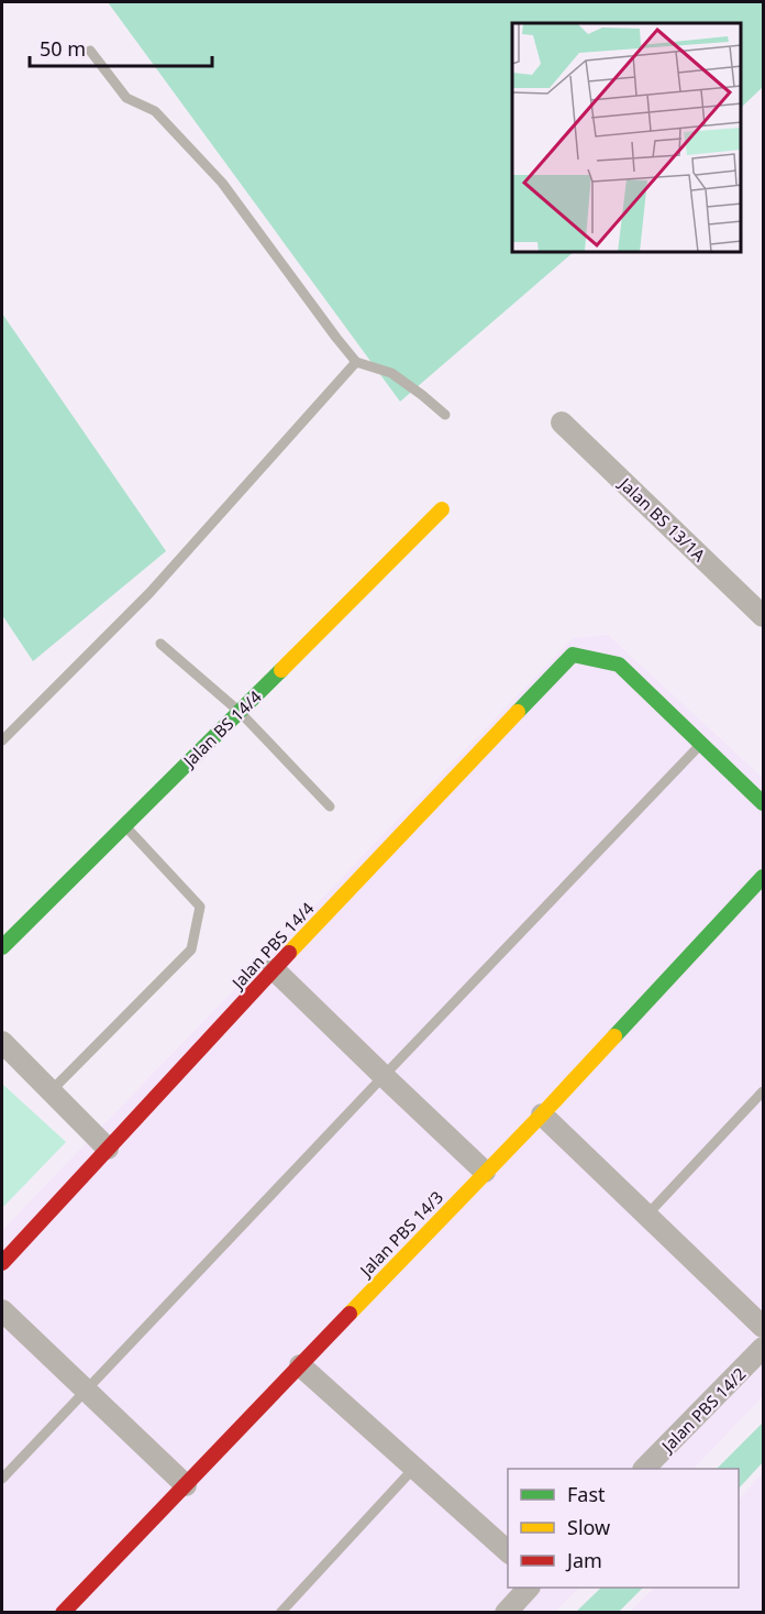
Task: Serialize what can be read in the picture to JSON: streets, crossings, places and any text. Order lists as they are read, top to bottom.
{
  "streets": {
    "street": [
      "Jalan BS 13/1A",
      "Jalan BS 14/4",
      "Jalan PBS 14/4",
      "Jalan PBS 14/3",
      "Jalan PBS 14/2"
    ]
  },
  "legend": ["Fast", "Slow", "Jam"],
  "scale_bar": "50 m"
}
